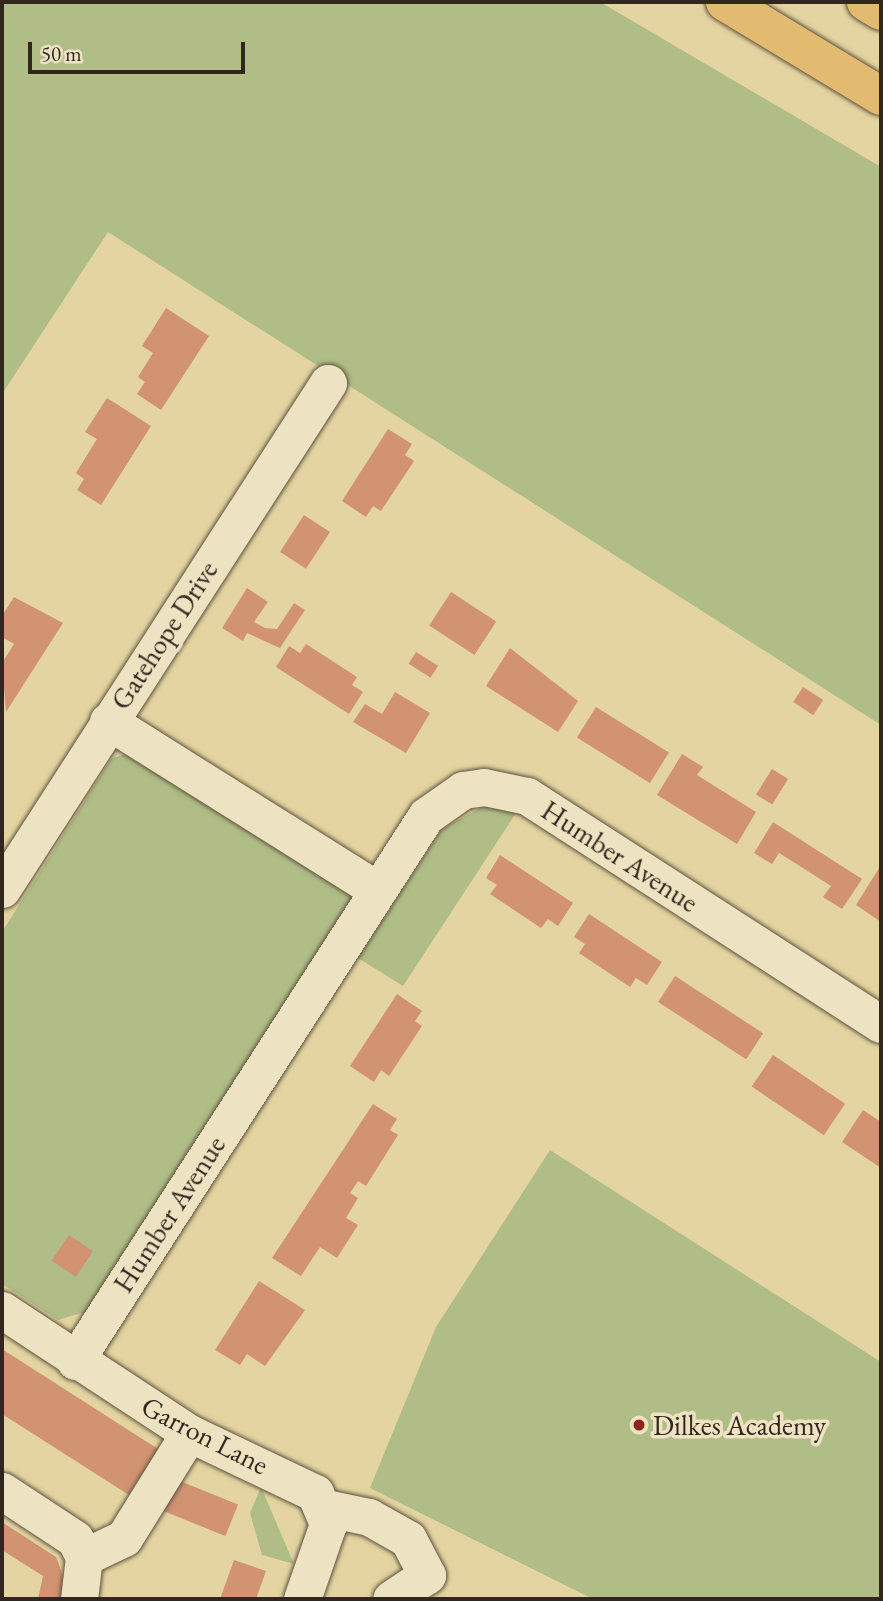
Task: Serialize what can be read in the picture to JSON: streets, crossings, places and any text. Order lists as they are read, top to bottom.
{
  "streets": {
    "street": ["Gatehope Drive", "Humber Avenue", "Garron Lane"]
  },
  "crossings": [
    ["Humber Avenue", "Garron Lane"]
  ],
  "places": ["Dilkes Academy"],
  "scale_bar": "50 m"
}
